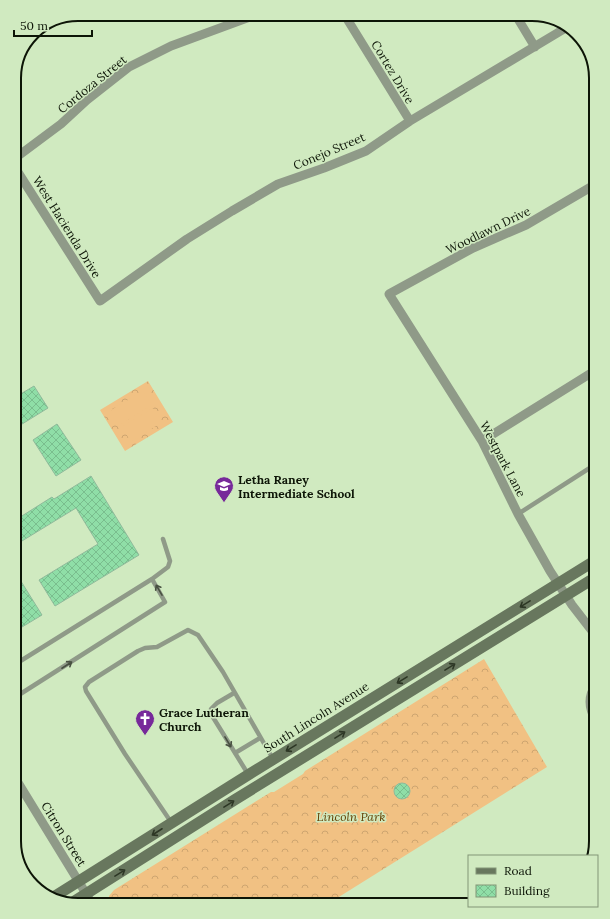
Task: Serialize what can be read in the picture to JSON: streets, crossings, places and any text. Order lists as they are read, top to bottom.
{
  "streets": {
    "main road": ["South Lincoln Avenue"],
    "street": [
      "Cortez Drive",
      "Cordoza Street",
      "Conejo Street",
      "West Hacienda Drive",
      "Woodlawn Drive",
      "Westpark Lane",
      "Citron Street"
    ]
  },
  "crossings": [
    ["Cortez Drive", "Conejo Street"],
    ["Conejo Street", "West Hacienda Drive"],
    ["Woodlawn Drive", "Westpark Lane"],
    ["Westpark Lane", "South Lincoln Avenue"],
    ["South Lincoln Avenue", "Citron Street"]
  ],
  "parks": ["Lincoln Park"],
  "places": {
    "school or university": ["Letha Raney Intermediate School"],
    "church": ["Grace Lutheran Church"]
  },
  "legend": ["Road", "Building"],
  "scale_bar": "50 m"
}
